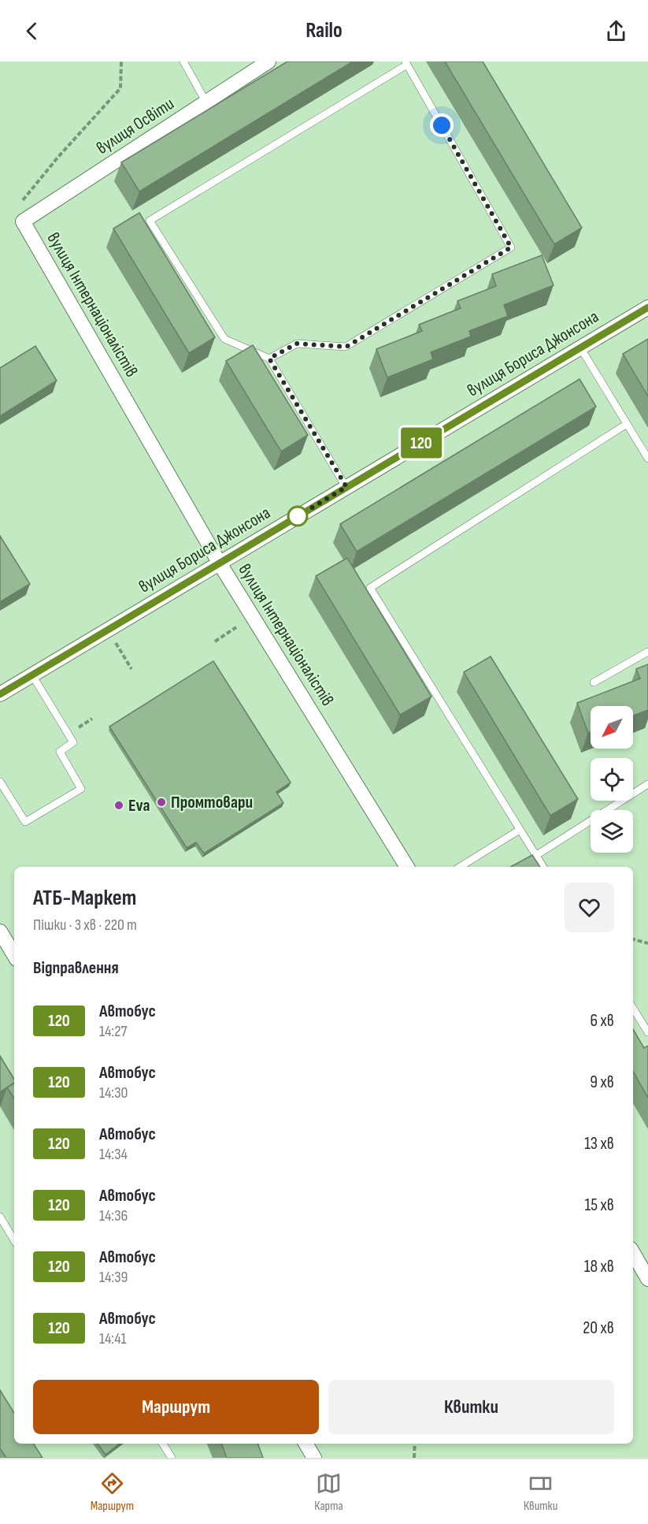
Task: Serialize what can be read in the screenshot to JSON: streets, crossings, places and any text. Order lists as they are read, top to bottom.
{
  "streets": {
    "street": ["вулиця Освіти", "вулиця Інтернаціоналістів", "вулиця Бориса Джонсона"]
  },
  "crossings": [
    ["вулиця Освіти", "вулиця Інтернаціоналістів"],
    ["вулиця Інтернаціоналістів", "вулиця Бориса Джонсона"]
  ],
  "places": ["Промтовари", "Eva"],
  "lines": ["bus line 120"],
  "north": "bottom left",
  "page": {
    "header": "Railo",
    "on_map": "120",
    "heading": [
      ["АТБ-Маркет", "Пішки · 3 хв · 220 m"],
      "Відправлення"
    ],
    "list": [
      {
        "mark": "120",
        "name": "Автобус",
        "note": "14:27",
        "value": "6 хв"
      },
      {
        "mark": "120",
        "name": "Автобус",
        "note": "14:30",
        "value": "9 хв"
      },
      {
        "mark": "120",
        "name": "Автобус",
        "note": "14:34",
        "value": "13 хв"
      },
      {
        "mark": "120",
        "name": "Автобус",
        "note": "14:36",
        "value": "15 хв"
      },
      {
        "mark": "120",
        "name": "Автобус",
        "note": "14:39",
        "value": "18 хв"
      },
      {
        "mark": "120",
        "name": "Автобус",
        "note": "14:41",
        "value": "20 хв"
      }
    ],
    "buttons": ["Маршрут", "Квитки"],
    "tabs": ["Маршрут", "Карта", "Квитки"]
  }
}
